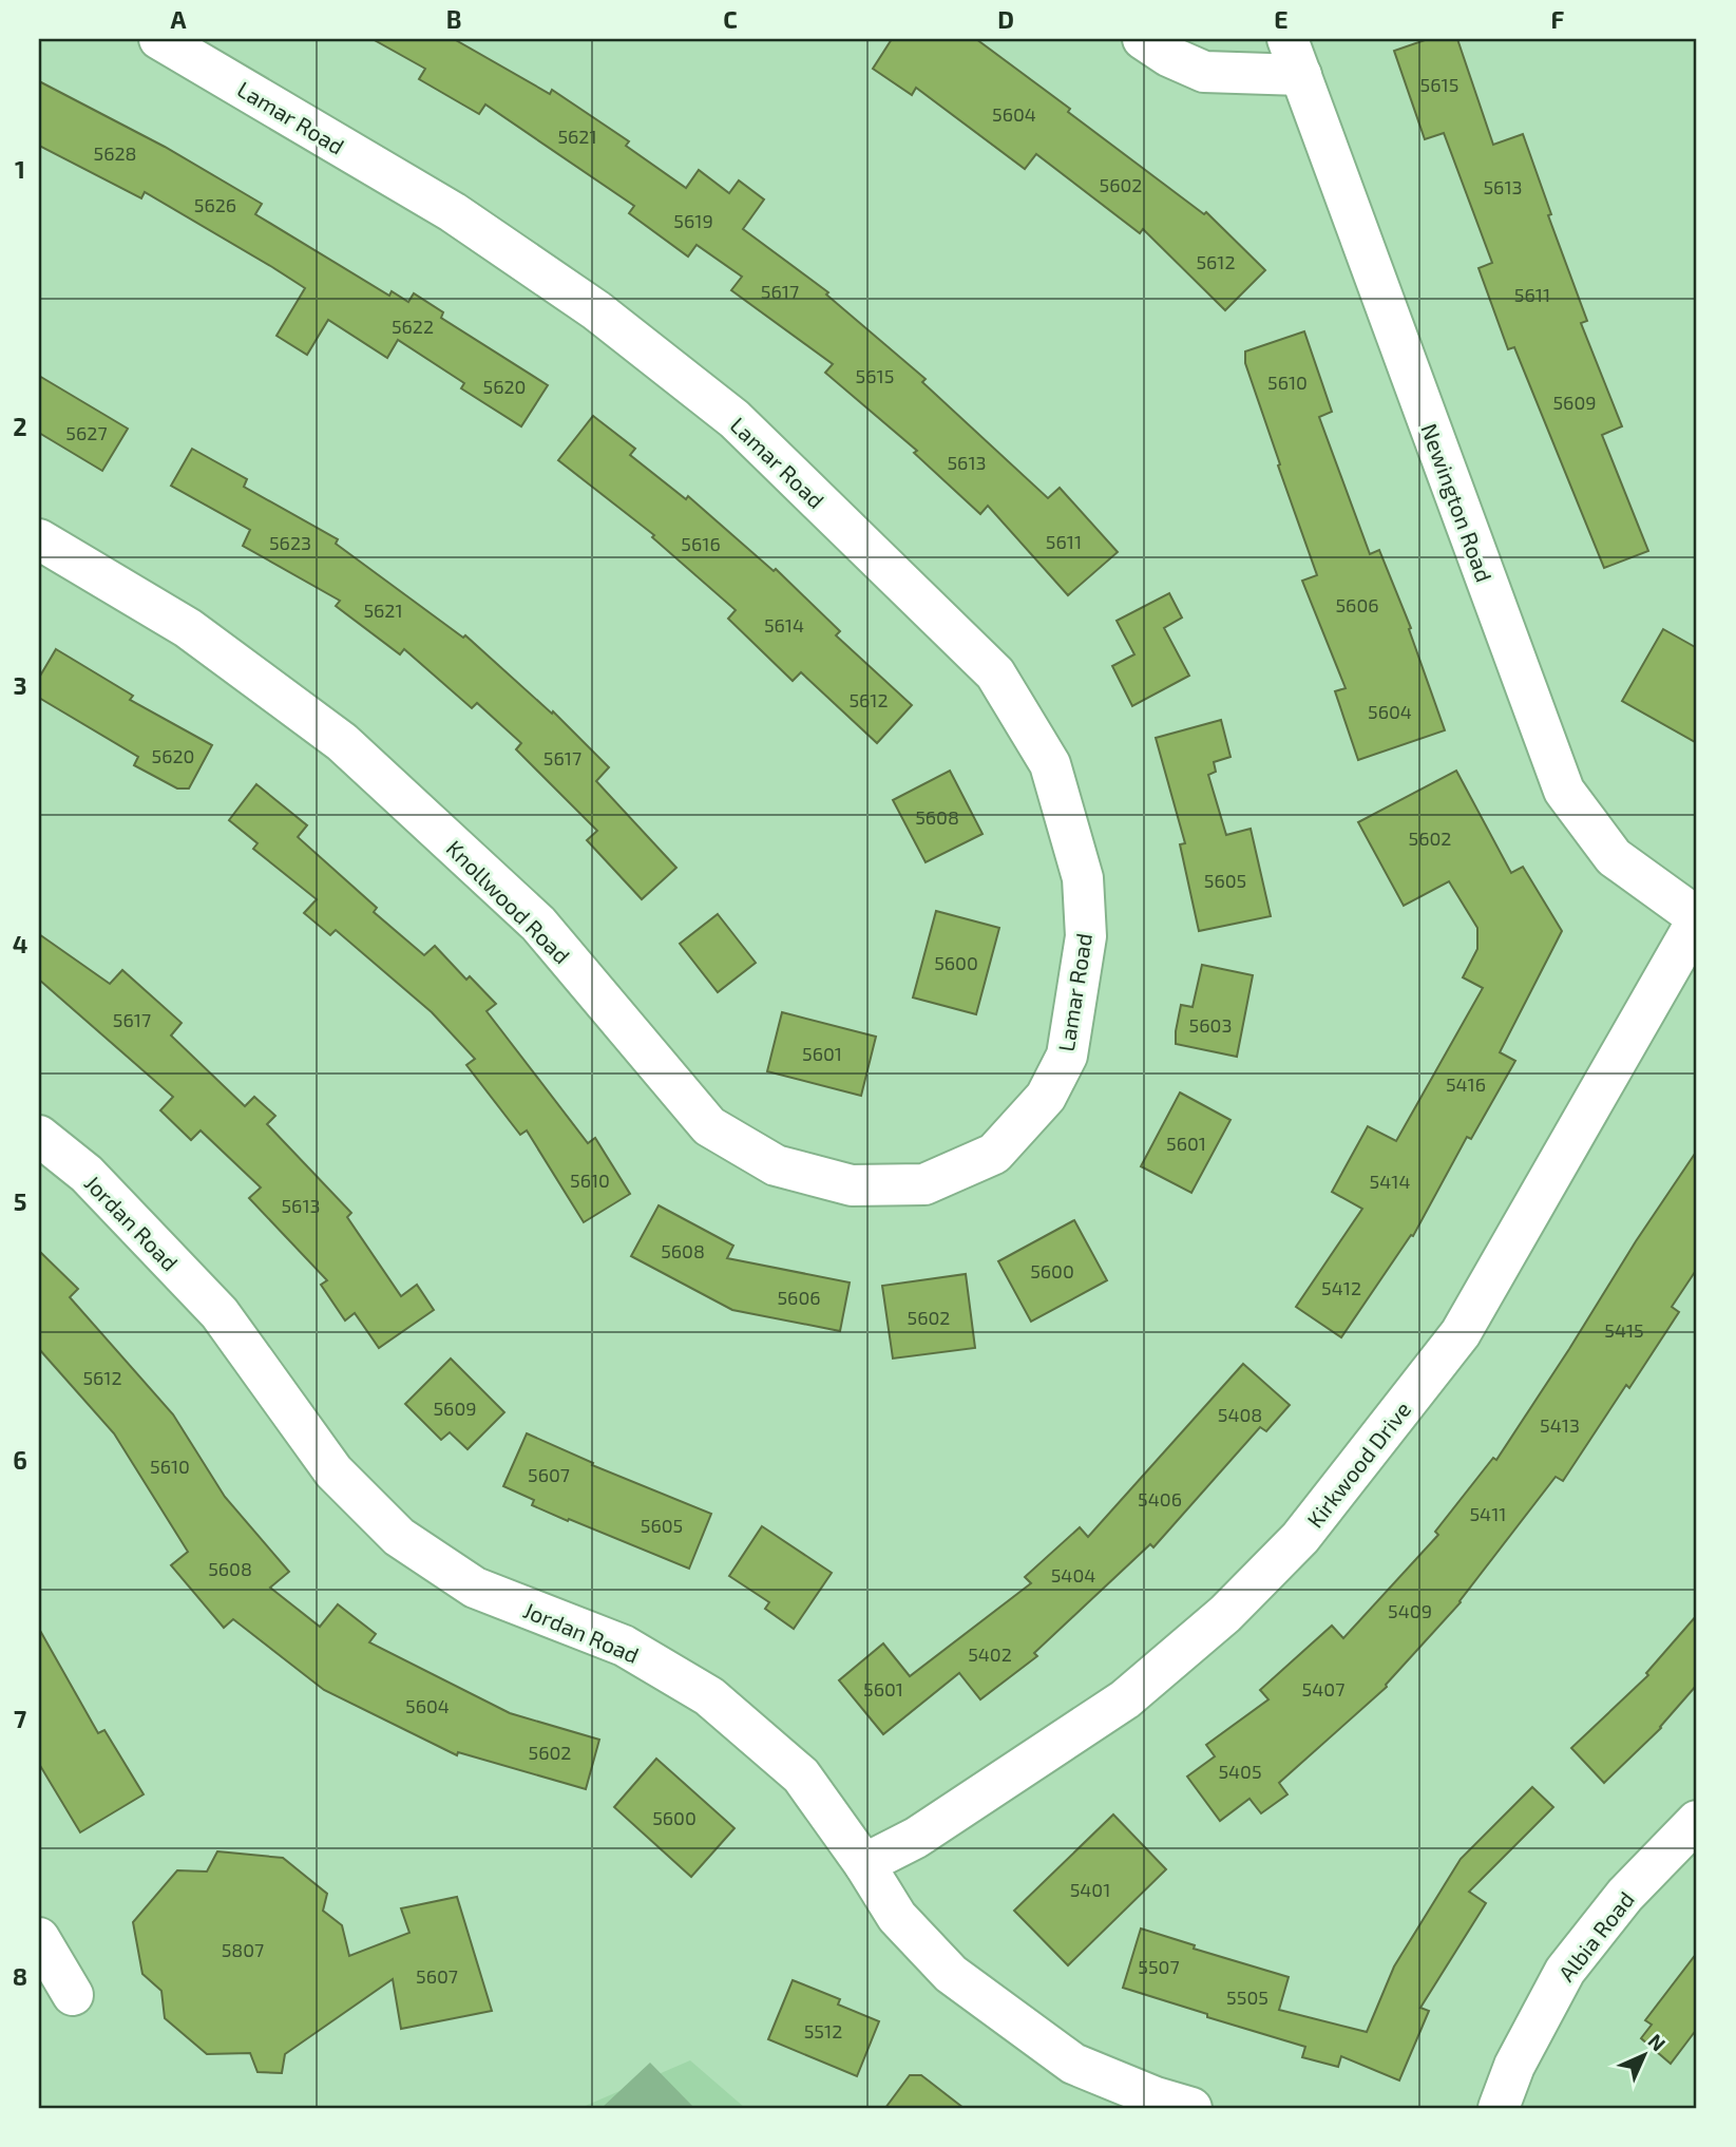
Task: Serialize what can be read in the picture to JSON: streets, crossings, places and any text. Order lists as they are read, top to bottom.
{
  "streets": {
    "street": [
      "Lamar Road",
      "Newington Road",
      "Knollwood Road",
      "Jordan Road",
      "Kirkwood Drive",
      "Albia Road"
    ]
  },
  "crossings": [
    ["Lamar Road", "Knollwood Road"],
    ["Newington Road", "Kirkwood Drive"],
    ["Jordan Road", "Kirkwood Drive"]
  ],
  "house_numbers": [
    "5615",
    "5604",
    "5621",
    "5628",
    "5602",
    "5613",
    "5626",
    "5619",
    "5612",
    "5617",
    "5611",
    "5622",
    "5615",
    "5610",
    "5620",
    "5609",
    "5627",
    "5613",
    "5611",
    "5623",
    "5616",
    "5606",
    "5621",
    "5614",
    "5612",
    "5604",
    "5620",
    "5617",
    "5608",
    "5602",
    "5605",
    "5600",
    "5617",
    "5603",
    "5601",
    "5416",
    "5601",
    "5610",
    "5414",
    "5613",
    "5608",
    "5600",
    "5412",
    "5606",
    "5602",
    "5415",
    "5612",
    "5609",
    "5408",
    "5413",
    "5610",
    "5607",
    "5406",
    "5411",
    "5605",
    "5608",
    "5404",
    "5409",
    "5402",
    "5601",
    "5407",
    "5604",
    "5602",
    "5405",
    "5600",
    "5401",
    "5807",
    "5507",
    "5607",
    "5505",
    "5512"
  ],
  "north": "top right",
  "grid": {
    "columns": [
      "A",
      "B",
      "C",
      "D",
      "E",
      "F"
    ],
    "rows": [
      "1",
      "2",
      "3",
      "4",
      "5",
      "6",
      "7",
      "8"
    ]
  }
}
